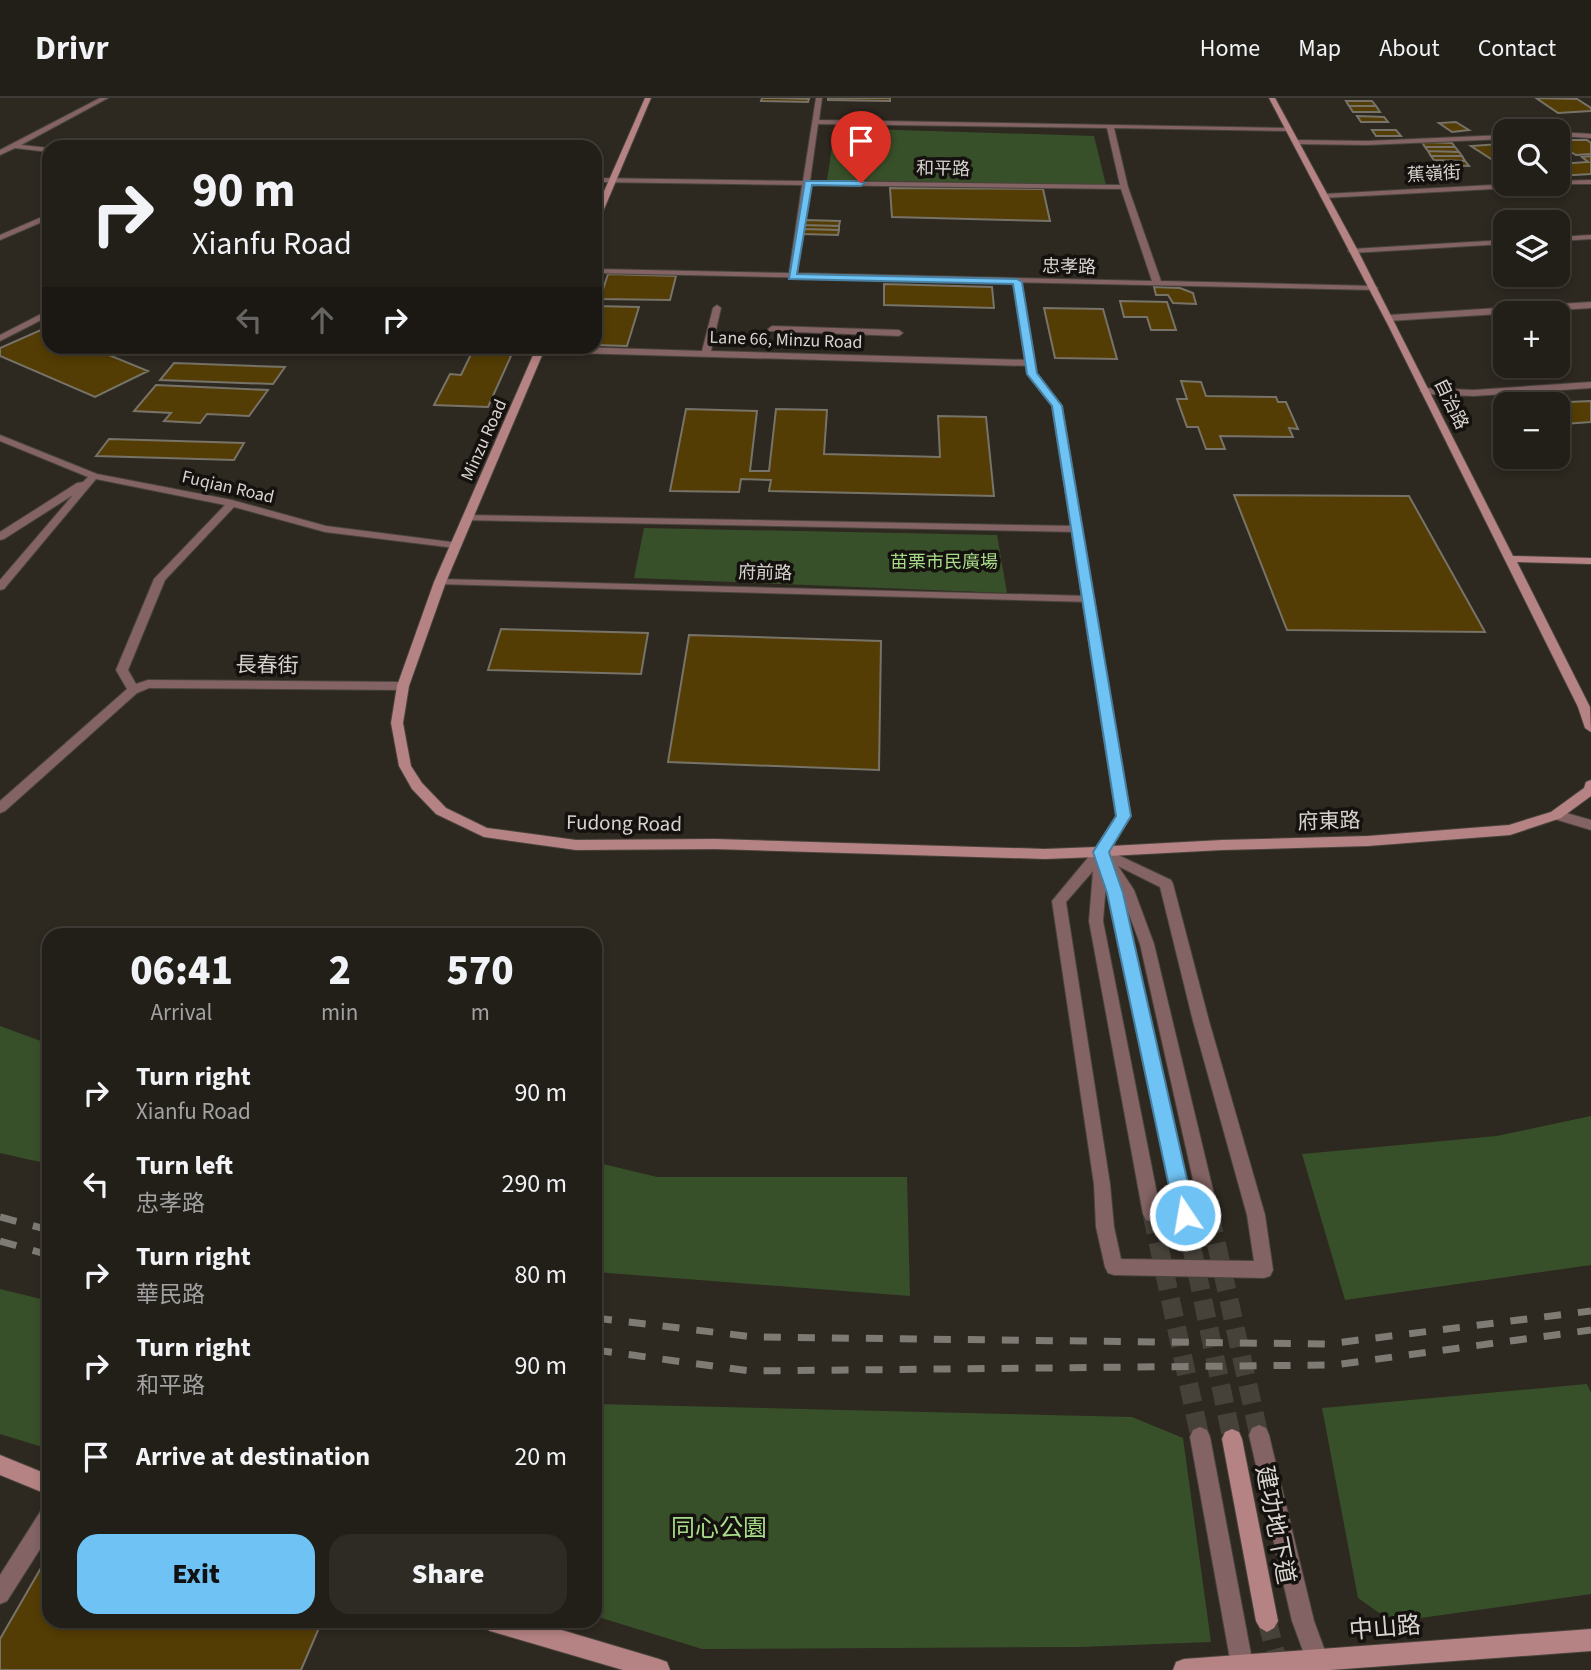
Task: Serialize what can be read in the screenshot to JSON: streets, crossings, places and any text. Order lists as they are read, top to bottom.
{
  "streets": {
    "street": [
      "和平路",
      "蕉嶺街",
      "忠孝路",
      "Lane 66, Minzu Road",
      "自治路",
      "Minzu Road",
      "Fuqian Road",
      "府前路",
      "長春街",
      "府東路",
      "Fudong Road",
      "建功地下道",
      "中山路"
    ]
  },
  "crossings": [
    ["蕉嶺街", "自治路"],
    ["忠孝路", "自治路"],
    ["Minzu Road", "Fuqian Road"],
    ["Minzu Road", "Fudong Road"],
    ["Fuqian Road", "Fudong Road"],
    ["府前路", "Fudong Road"],
    ["長春街", "Fudong Road"],
    ["府東路", "Fudong Road"]
  ],
  "parks": ["苗栗市民廣場", "同心公園"],
  "page": {
    "header": "Drivr",
    "nav": [
      "Home",
      "Map",
      "About",
      "Contact"
    ],
    "map_buttons": ["+", "−"],
    "turn": ["90 m", "Xianfu Road"],
    "eta": [
      "06:41",
      "Arrival",
      "2",
      "min",
      "570",
      "m"
    ],
    "list": [
      {
        "name": "Turn right",
        "note": "Xianfu Road",
        "value": "90 m"
      },
      {
        "name": "Turn left",
        "note": "忠孝路",
        "value": "290 m"
      },
      {
        "name": "Turn right",
        "note": "華民路",
        "value": "80 m"
      },
      {
        "name": "Turn right",
        "note": "和平路",
        "value": "90 m"
      },
      {
        "name": "Arrive at destination",
        "value": "20 m"
      }
    ],
    "buttons": ["Exit", "Share"]
  }
}
